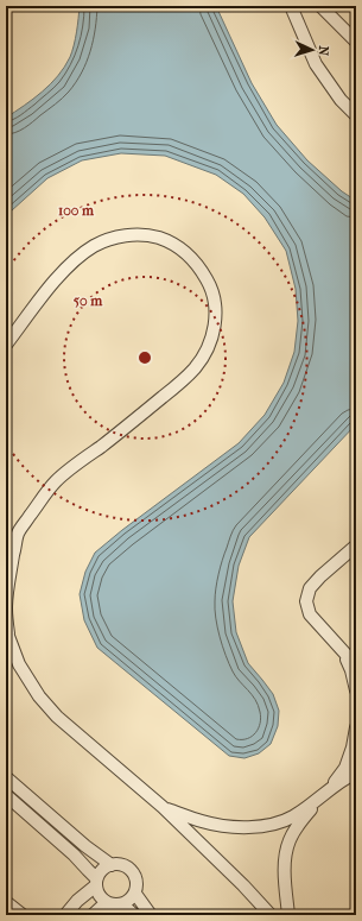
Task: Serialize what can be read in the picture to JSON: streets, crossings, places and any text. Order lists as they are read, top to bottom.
{
  "north": "right",
  "rings": ["100 m", "50 m"]
}
